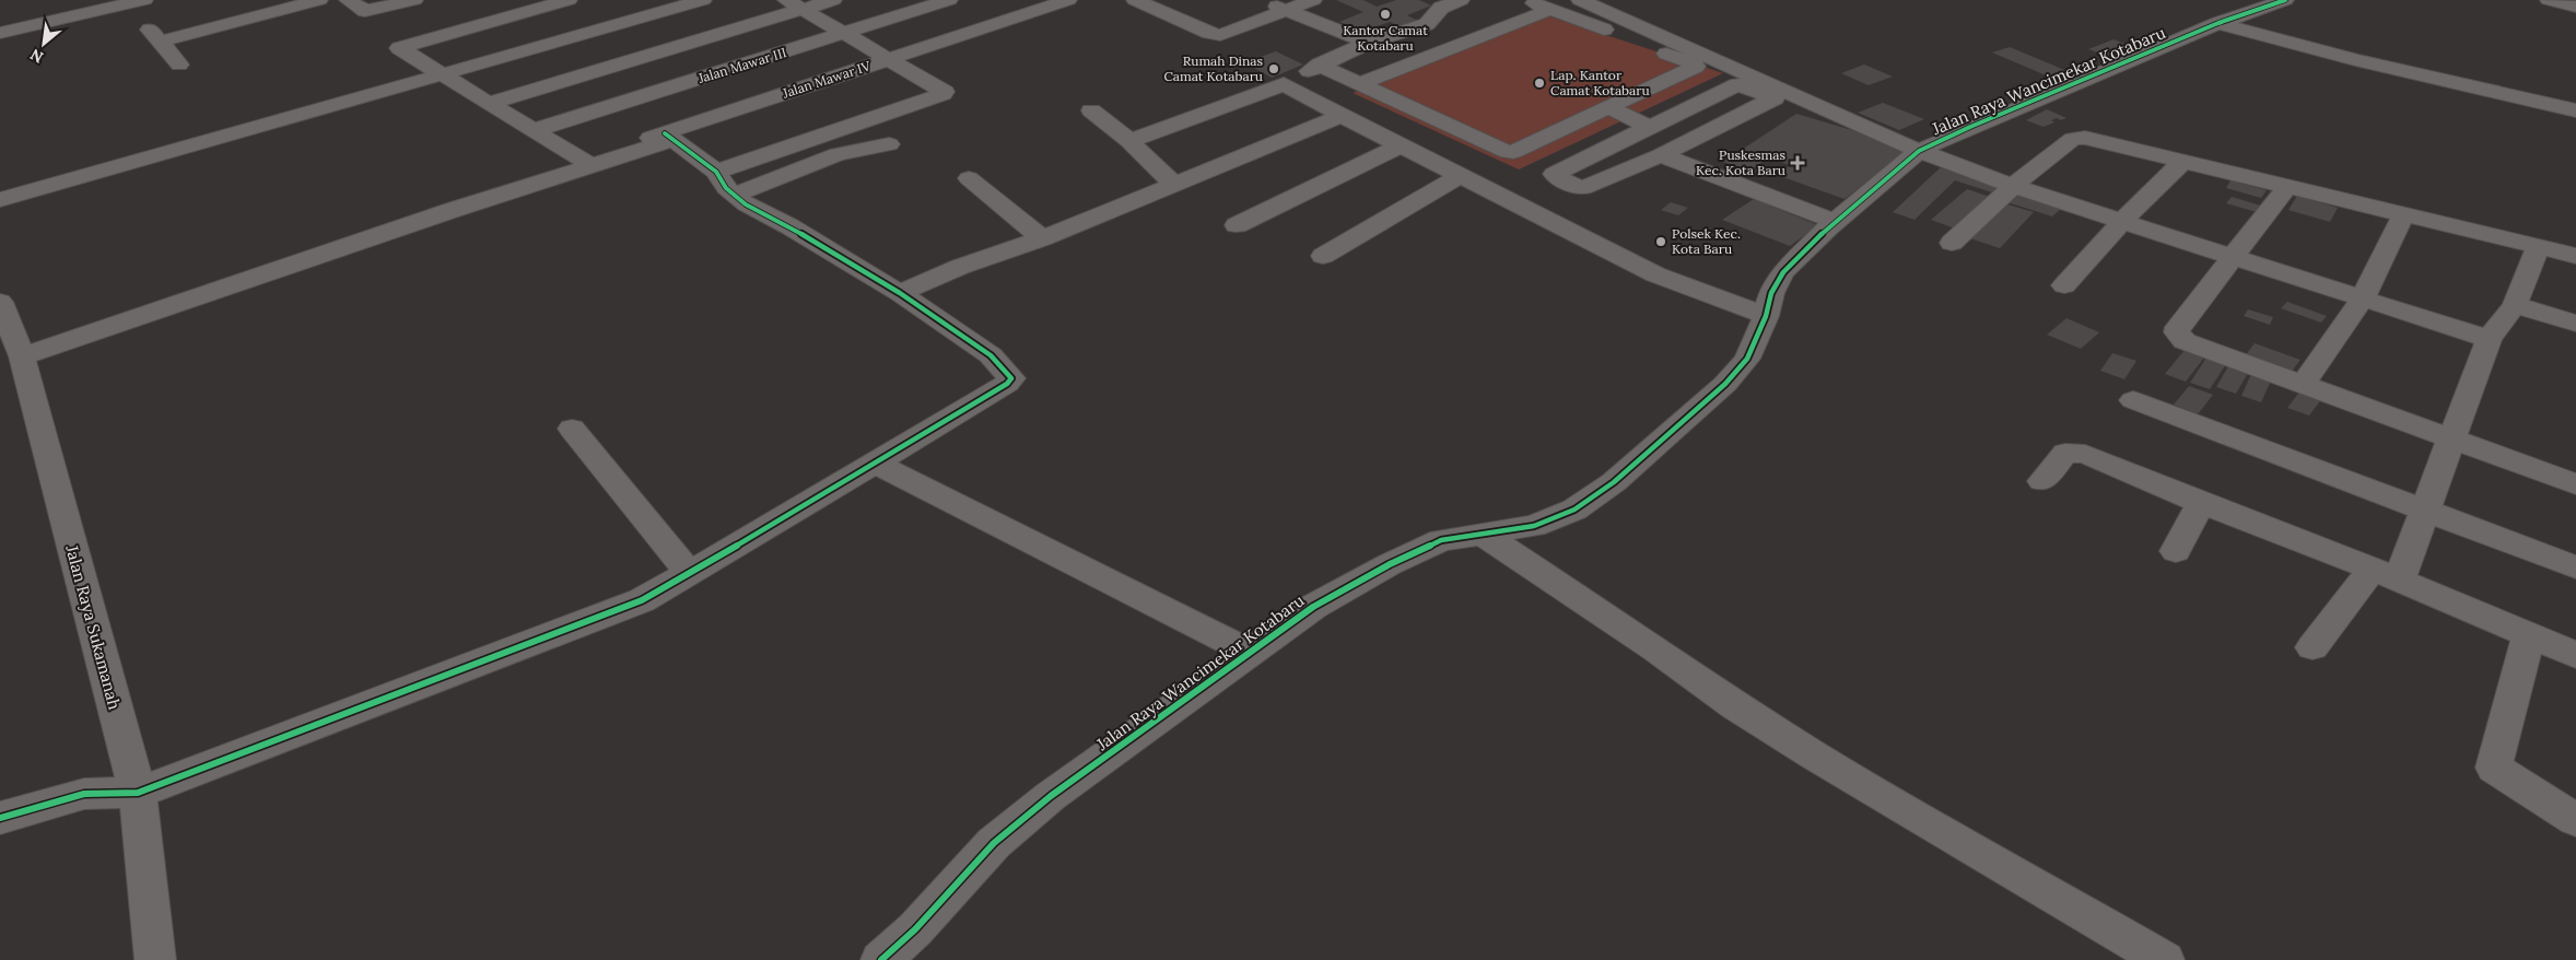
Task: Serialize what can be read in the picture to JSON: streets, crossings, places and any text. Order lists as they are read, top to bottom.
{
  "streets": {
    "street": [
      "Jalan Mawar III",
      "Jalan Mawar IV",
      "Jalan Raya Wancimekar Kotabaru",
      "Jalan Raya Sukamanah"
    ]
  },
  "crossings": [
    ["Jalan Mawar IV", "Jalan Raya Sukamanah"]
  ],
  "places": {
    "other": [
      "Kantor Camat Kotabaru",
      "Rumah Dinas Camat Kotabaru",
      "Lap. Kantor Camat Kotabaru",
      "Polsek Kec. Kota Baru"
    ],
    "health": ["Puskesmas Kec. Kota Baru"]
  },
  "north": "bottom left"
}
